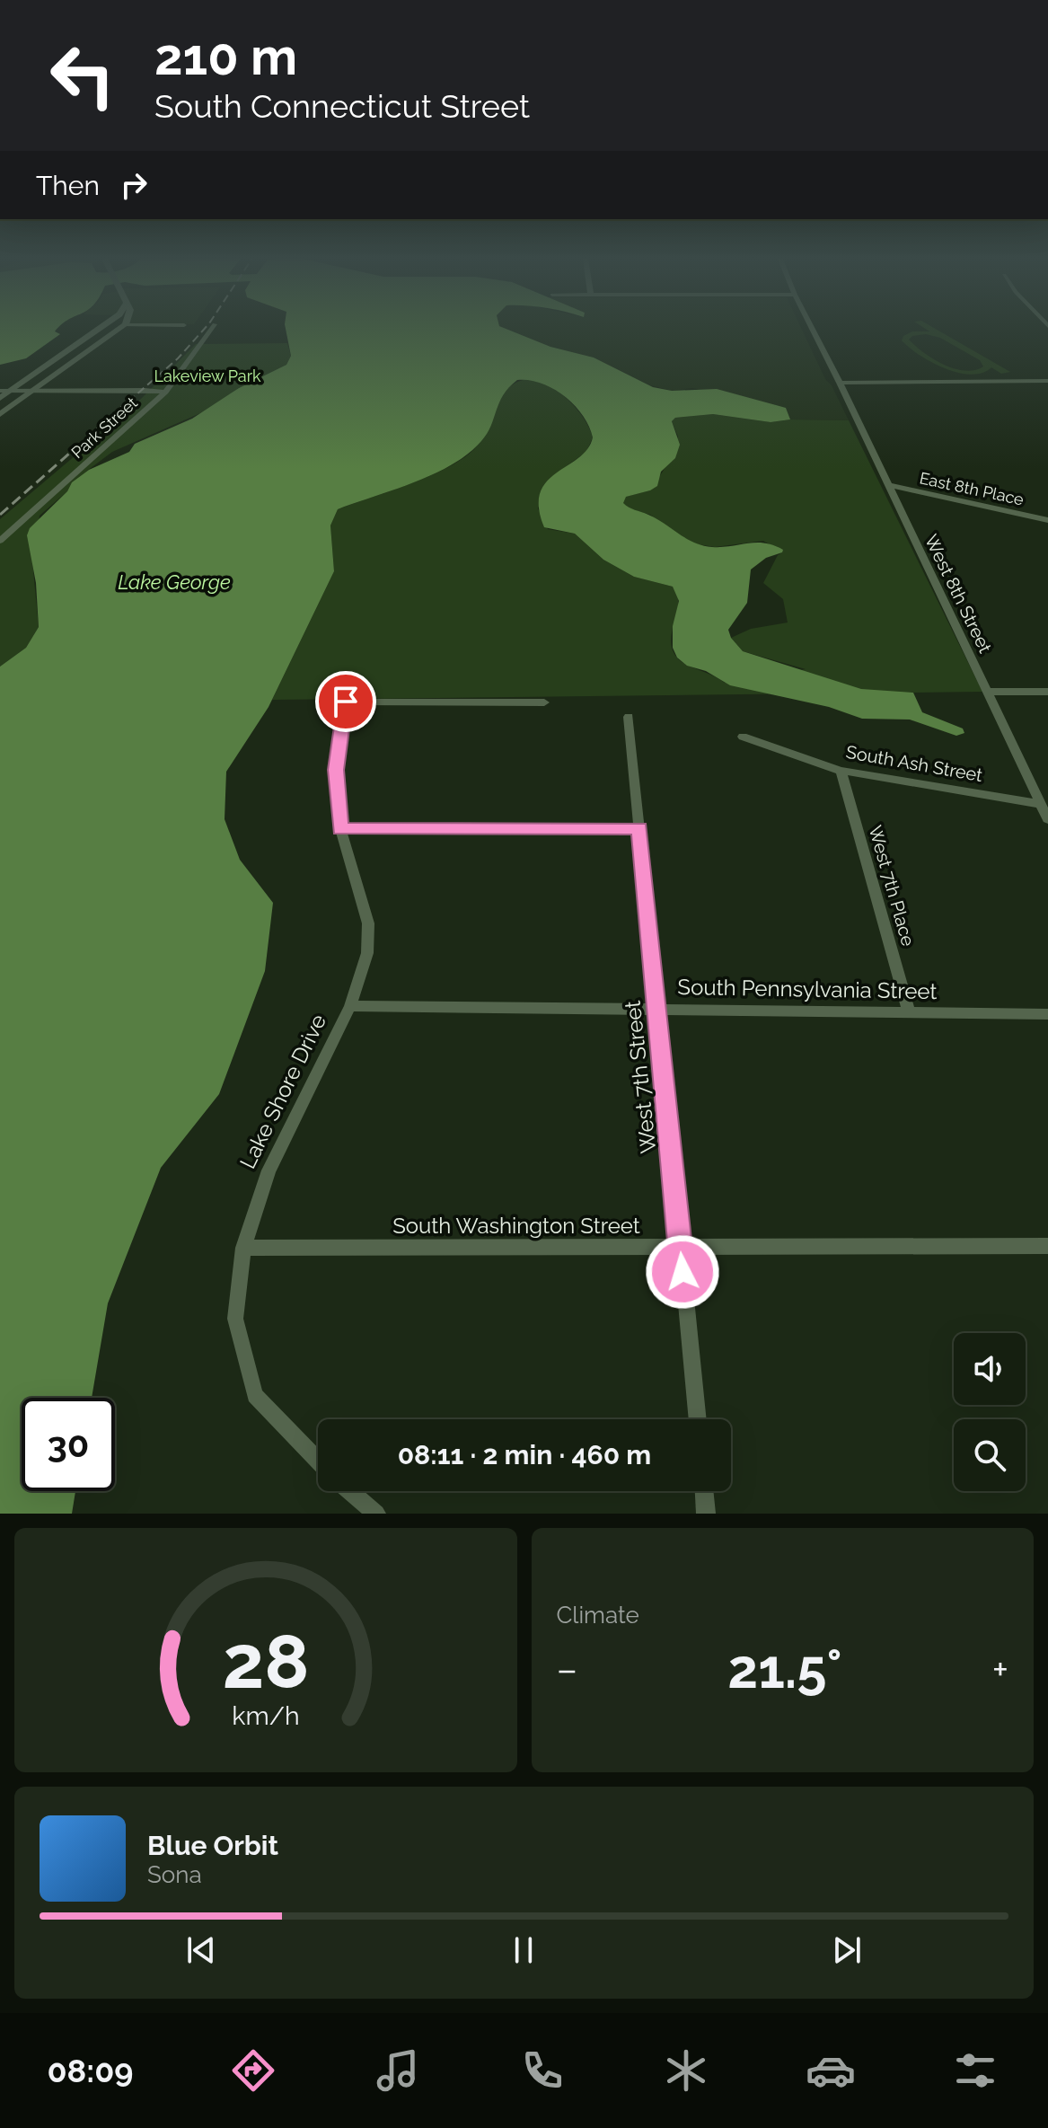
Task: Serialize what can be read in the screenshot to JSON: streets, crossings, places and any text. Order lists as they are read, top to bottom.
{
  "streets": {
    "street": [
      "Park Street",
      "East 8th Place",
      "West 8th Street",
      "South Ash Street",
      "West 7th Place",
      "South Pennsylvania Street",
      "West 7th Street",
      "Lake Shore Drive",
      "South Washington Street"
    ]
  },
  "crossings": [
    ["East 8th Place", "West 8th Street"],
    ["West 8th Street", "South Ash Street"],
    ["South Ash Street", "West 7th Place"],
    ["West 7th Place", "South Pennsylvania Street"],
    ["South Pennsylvania Street", "West 7th Street"],
    ["South Pennsylvania Street", "Lake Shore Drive"],
    ["West 7th Street", "South Washington Street"],
    ["Lake Shore Drive", "South Washington Street"]
  ],
  "water": ["Lake George"],
  "parks": ["Lakeview Park"],
  "page": {
    "turn": ["210 m", "South Connecticut Street"],
    "then": "Then",
    "limit": "30",
    "trip": "08:11 · 2 min · 460 m",
    "tile": "Climate",
    "heat": ["−", "21.5°", "+"],
    "song": ["Blue Orbit", "Sona"],
    "tabs": "08:09",
    "gauge": ["28", "km/h"]
  }
}
